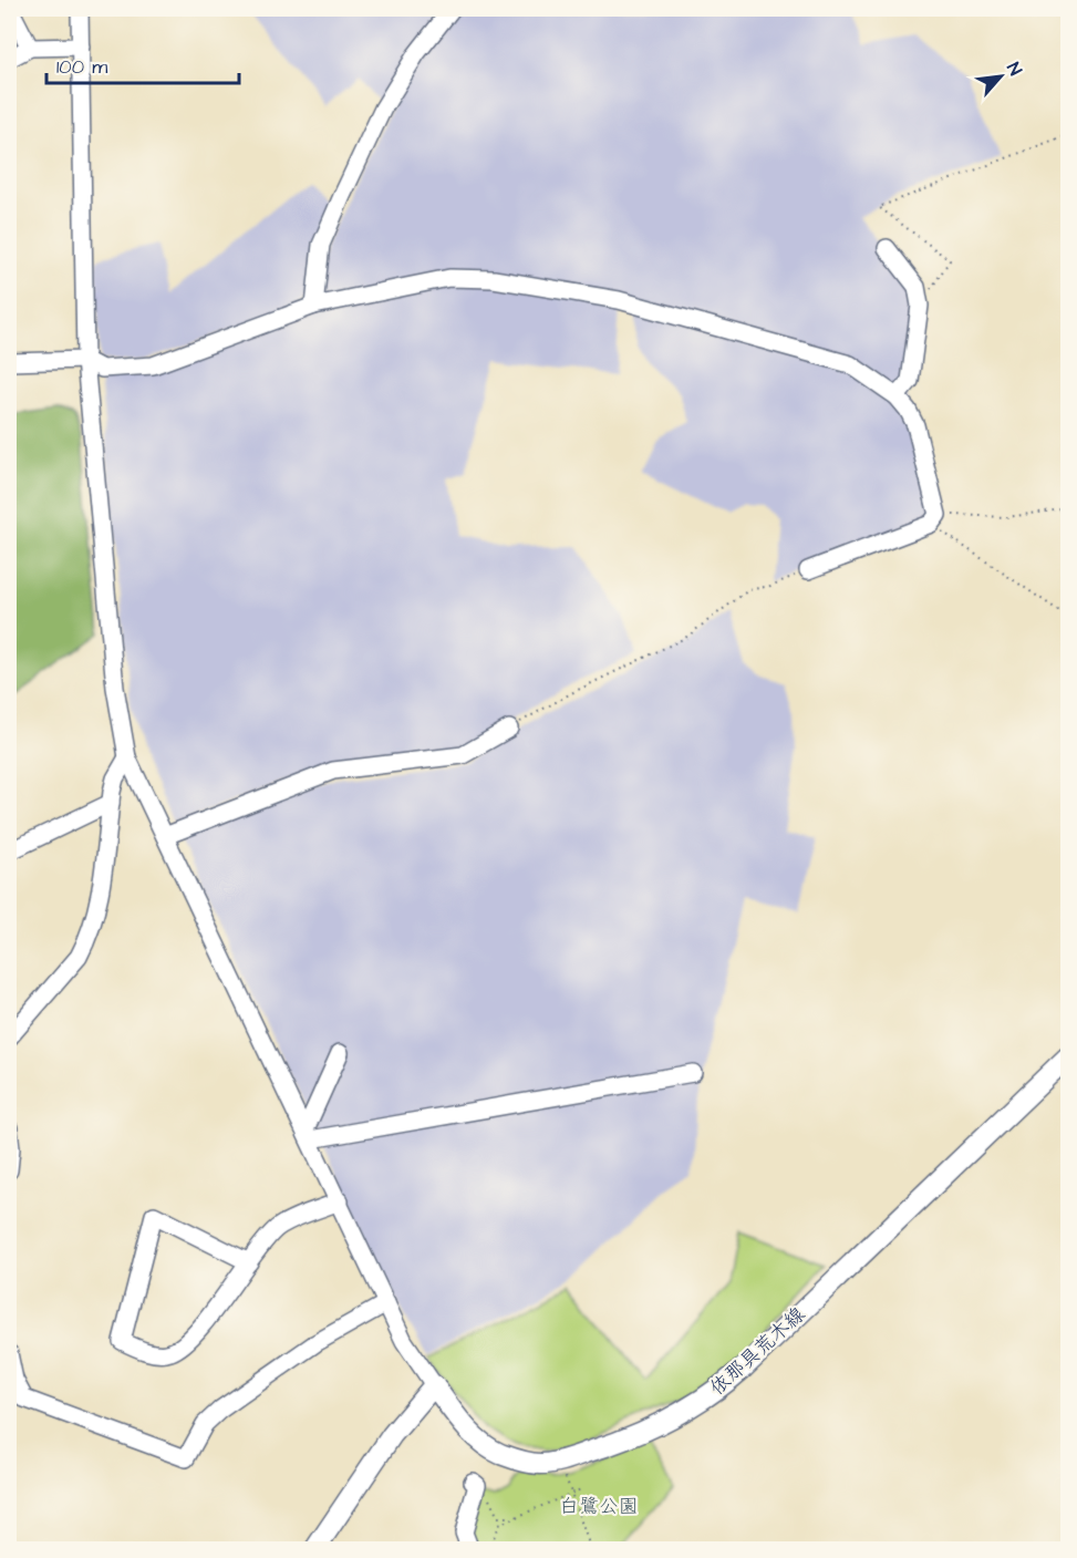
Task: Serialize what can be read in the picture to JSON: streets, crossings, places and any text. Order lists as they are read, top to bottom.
{
  "streets": {
    "main road": ["依那具荒木線"]
  },
  "parks": ["白鷺公園"],
  "scale_bar": "100 m",
  "north": "top right"
}
